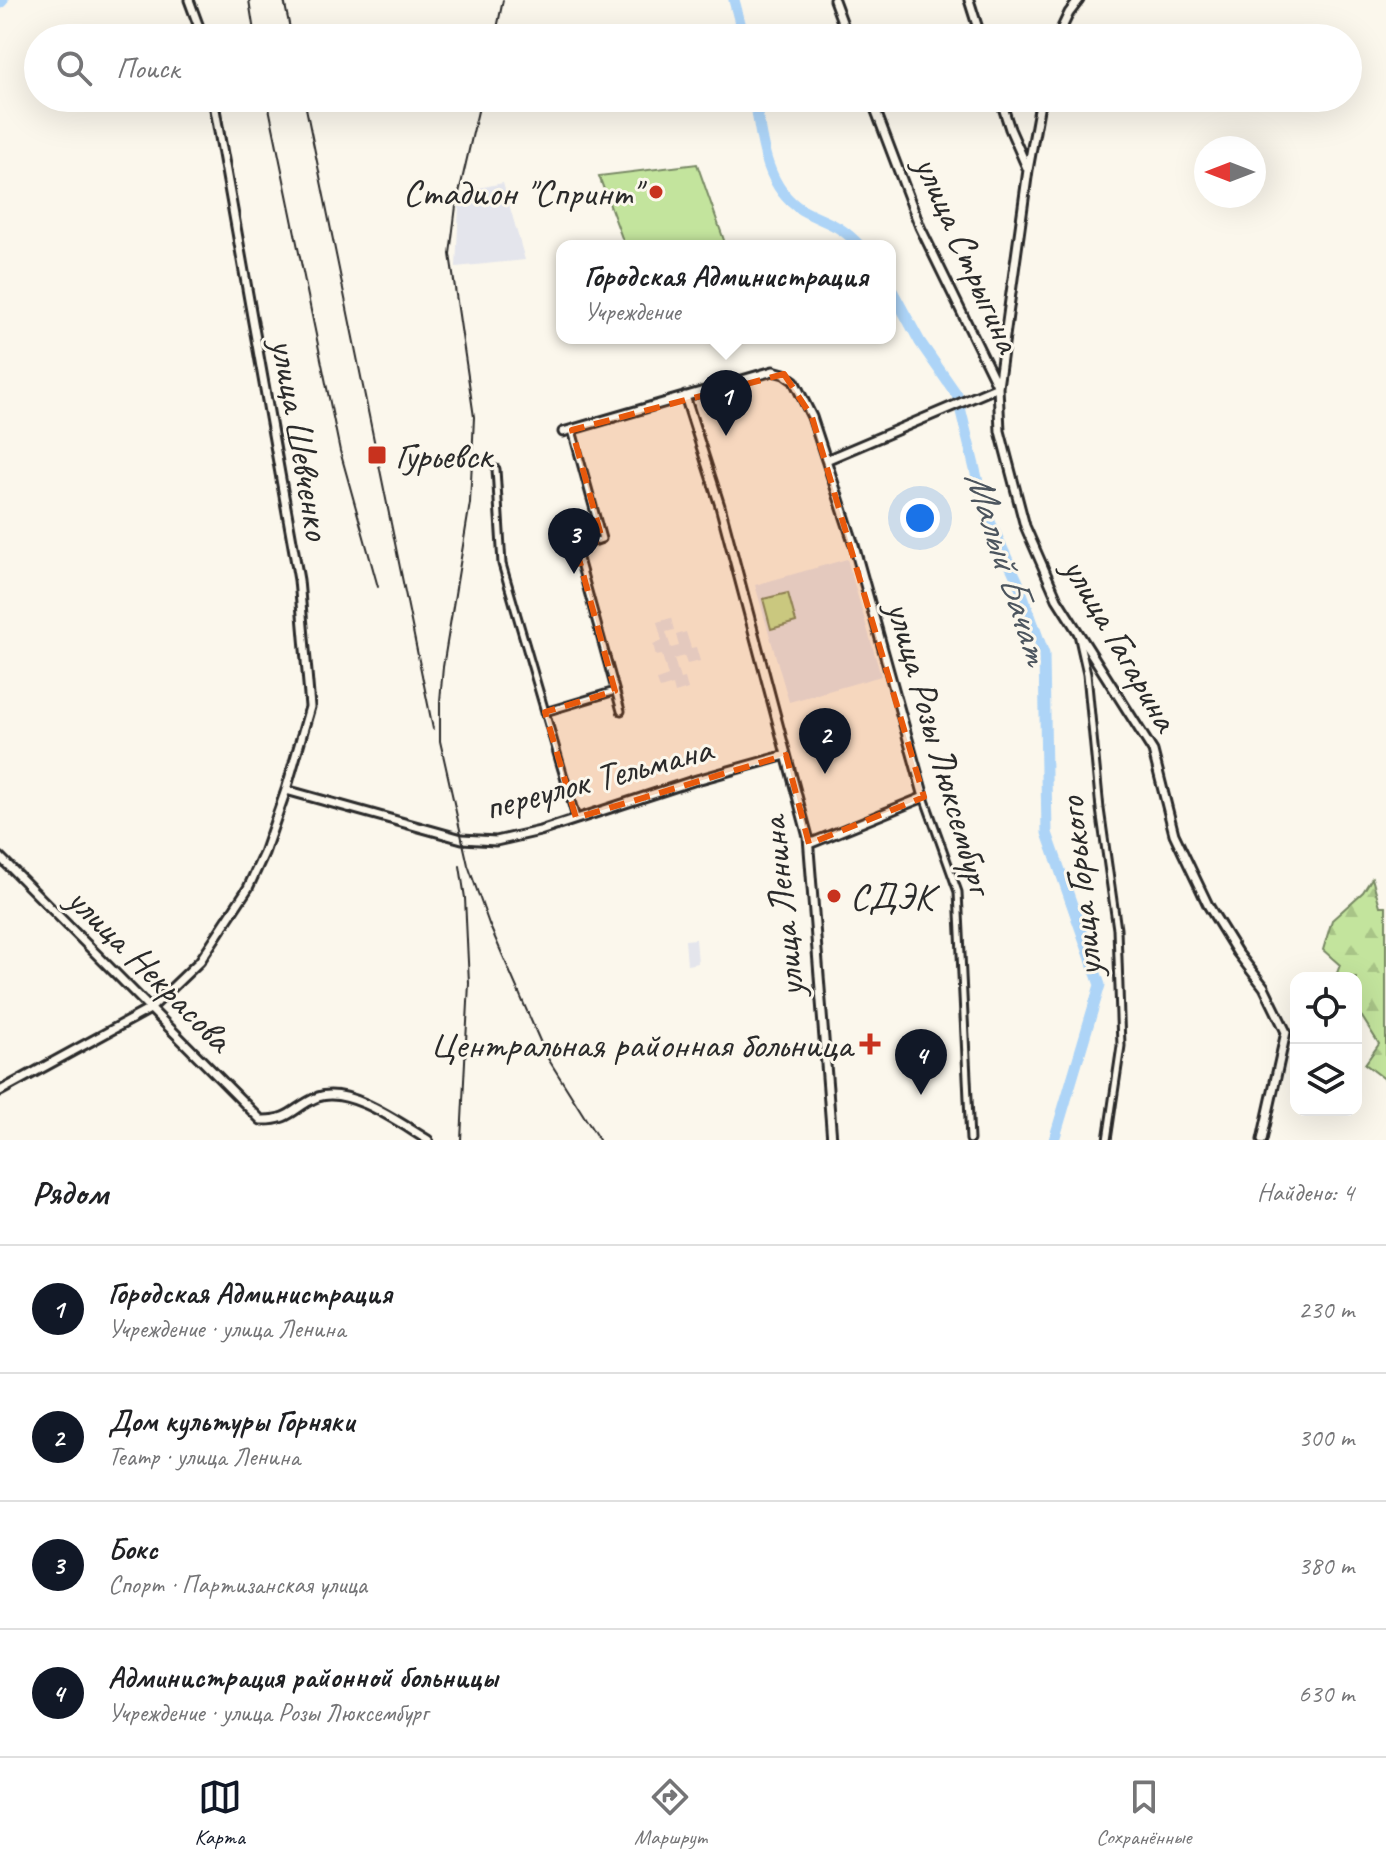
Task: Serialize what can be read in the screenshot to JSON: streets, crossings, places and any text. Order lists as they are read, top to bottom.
{
  "streets": {
    "street": [
      "улица Стрыгина",
      "улица Шевченко",
      "улица Гагарина",
      "улица Розы Люксембург",
      "переулок Тельмана",
      "улица Горького",
      "улица Ленина",
      "улица Некрасова"
    ]
  },
  "crossings": [
    ["улица Стрыгина", "улица Гагарина"],
    ["улица Шевченко", "переулок Тельмана"],
    ["улица Шевченко", "улица Некрасова"],
    ["улица Гагарина", "улица Горького"],
    ["улица Розы Люксембург", "улица Ленина"],
    ["переулок Тельмана", "улица Ленина"]
  ],
  "water": ["Малый Бачат"],
  "places": {
    "other": ["Стадион \"Спринт\"", "СДЭК"],
    "transit": ["Гурьевск"],
    "health": ["Центральная районная больница"]
  },
  "north": "left",
  "page": {
    "search": "Поиск",
    "popup": ["Городская Администрация", "Учреждение"],
    "pins": [
      "1",
      "3",
      "2",
      "4"
    ],
    "heading": ["Рядом", "Найдено: 4"],
    "list": [
      {
        "mark": "1",
        "name": "Городская Администрация",
        "note": "Учреждение · улица Ленина",
        "value": "230 m"
      },
      {
        "mark": "2",
        "name": "Дом культуры Горняки",
        "note": "Театр · улица Ленина",
        "value": "300 m"
      },
      {
        "mark": "3",
        "name": "Бокс",
        "note": "Спорт · Партизанская улица",
        "value": "380 m"
      },
      {
        "mark": "4",
        "name": "Администрация районной больницы",
        "note": "Учреждение · улица Розы Люксембург",
        "value": "630 m"
      }
    ],
    "nav": ["Карта", "Маршрут", "Сохранённые"]
  }
}
